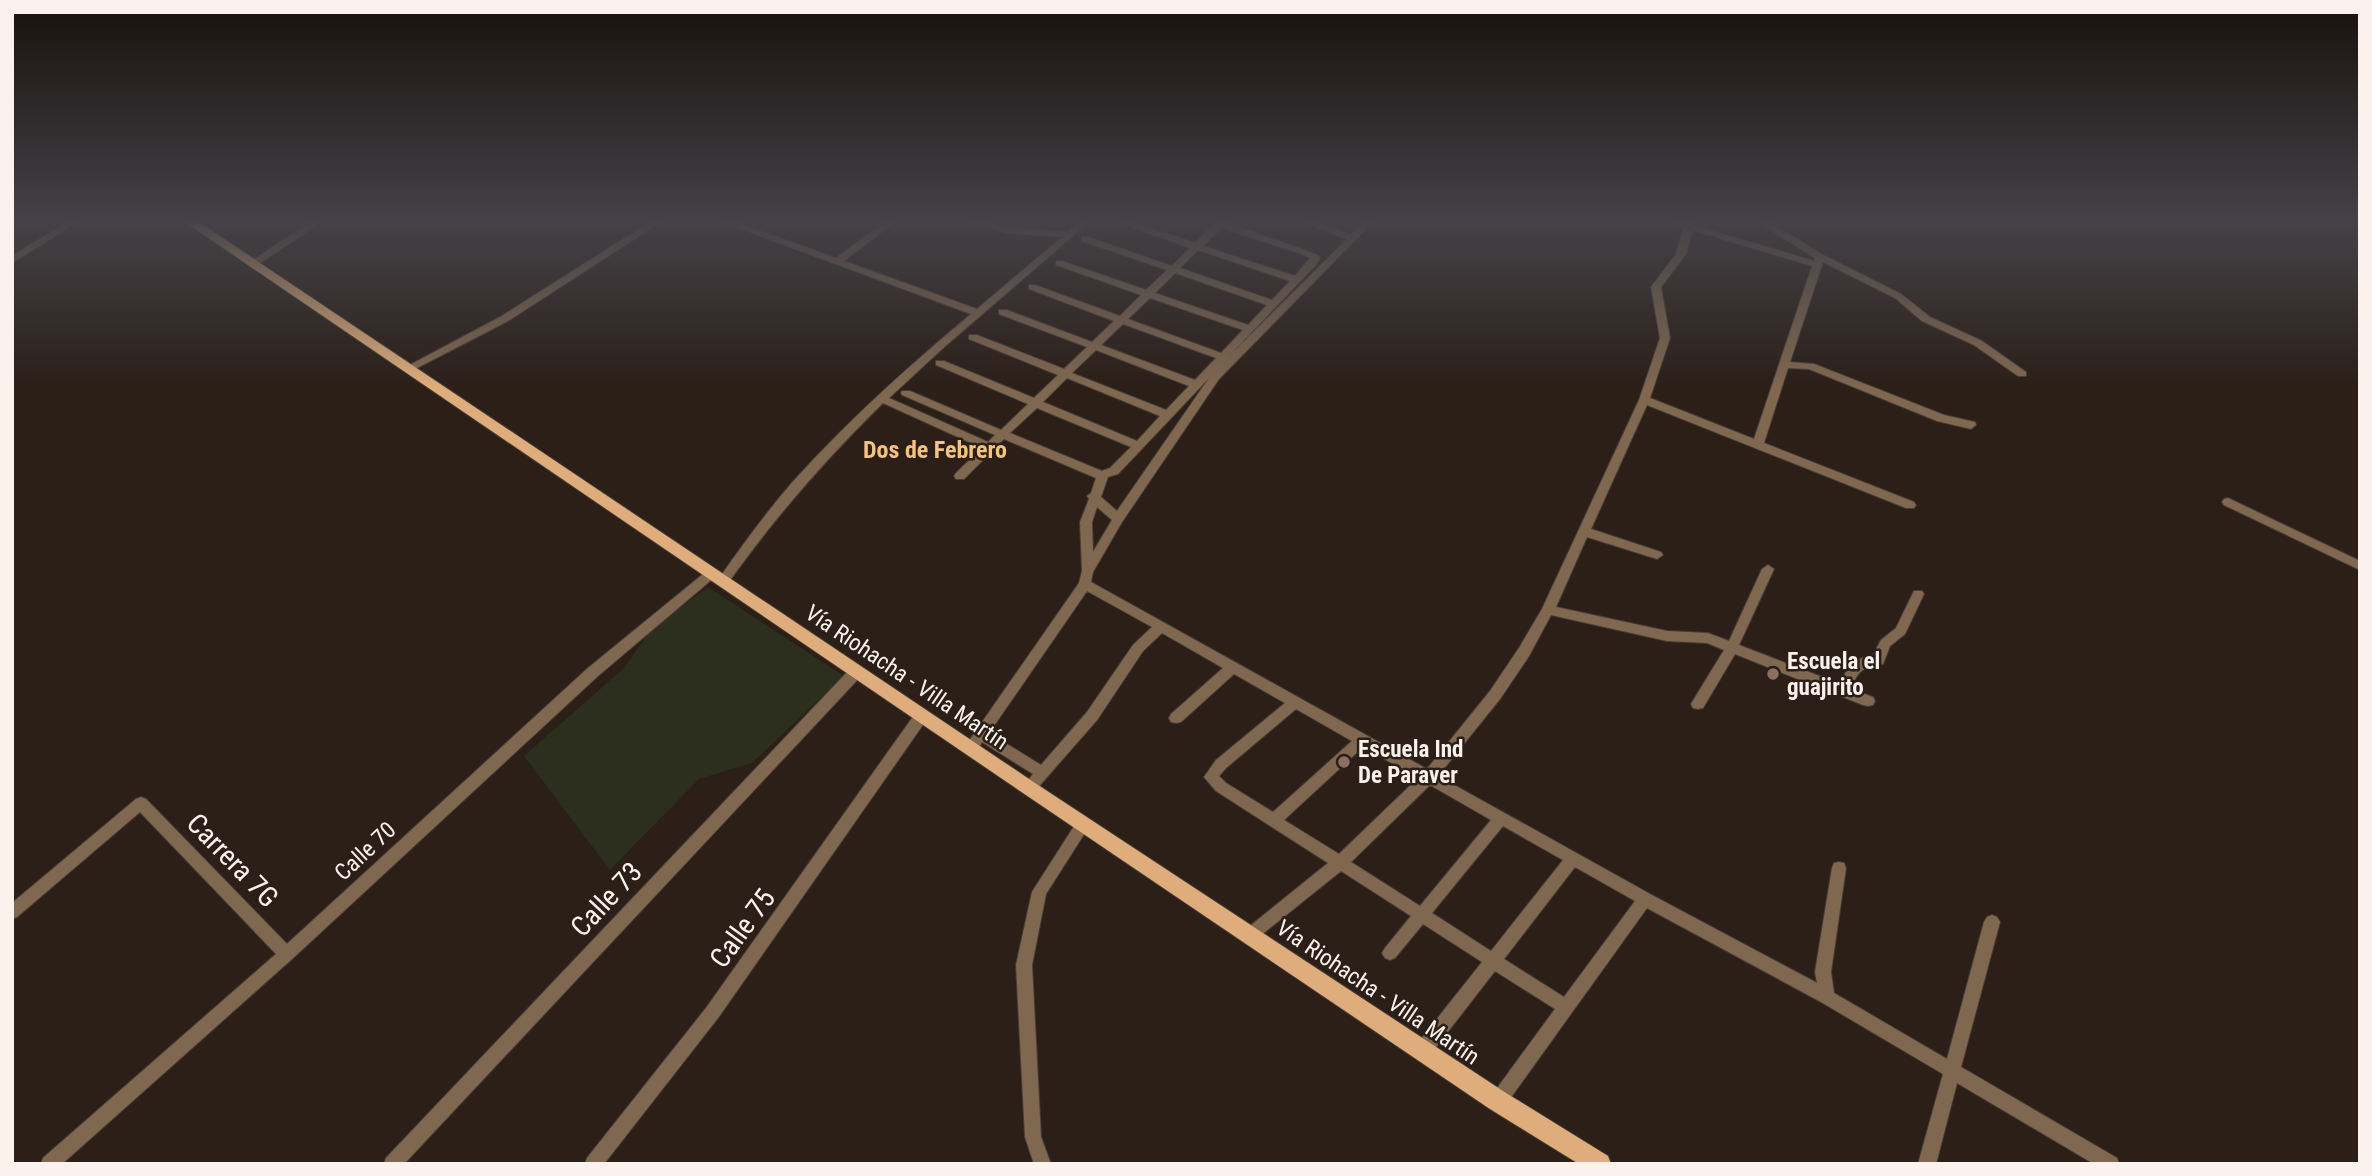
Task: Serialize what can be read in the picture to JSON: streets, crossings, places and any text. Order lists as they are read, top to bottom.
{
  "streets": {
    "main road": ["Vía Riohacha - Villa Martín"],
    "street": [
      "Calle 70",
      "Carrera 7G",
      "Calle 73",
      "Calle 75"
    ]
  },
  "crossings": [
    ["Vía Riohacha - Villa Martín", "Calle 70"],
    ["Vía Riohacha - Villa Martín", "Calle 73"],
    ["Vía Riohacha - Villa Martín", "Calle 75"],
    ["Calle 70", "Carrera 7G"]
  ],
  "districts": ["Dos de Febrero"],
  "places": ["Escuela el guajirito", "Escuela Ind De Paraver"]
}
